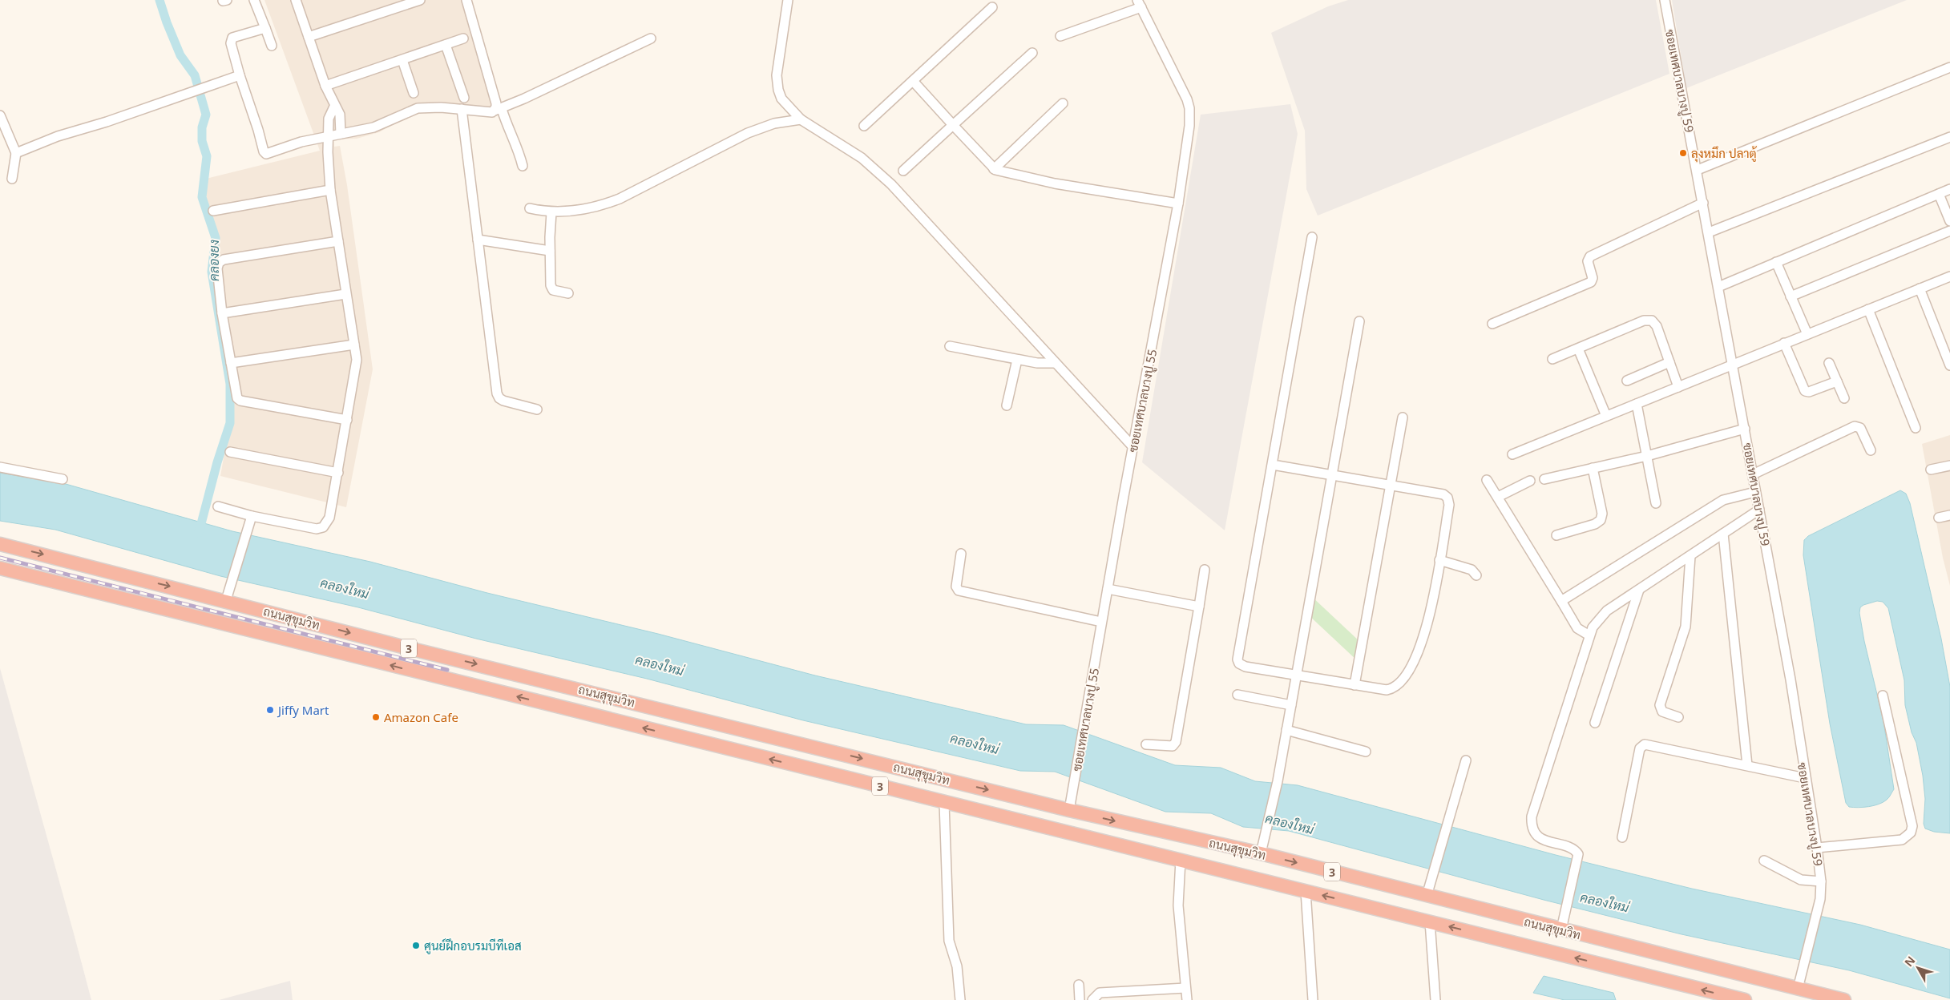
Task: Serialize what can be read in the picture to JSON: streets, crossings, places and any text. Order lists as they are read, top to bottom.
{
  "streets": {
    "highway": ["ถนนสุขุมวิท", "3"],
    "street": ["ซอยเทศบาลบางปู 59", "ซอยเทศบาลบางปู 55"]
  },
  "crossings": [
    ["ซอยเทศบาลบางปู 59", "ถนนสุขุมวิท"],
    ["ซอยเทศบาลบางปู 55", "ถนนสุขุมวิท"]
  ],
  "water": ["คลองยง", "คลองใหม่"],
  "places": [
    "ลุงหมึก ปลาตู้",
    "Jiffy Mart",
    "Amazon Cafe",
    "ศูนย์ฝึกอบรมบีทีเอส"
  ],
  "north": "top left"
}
